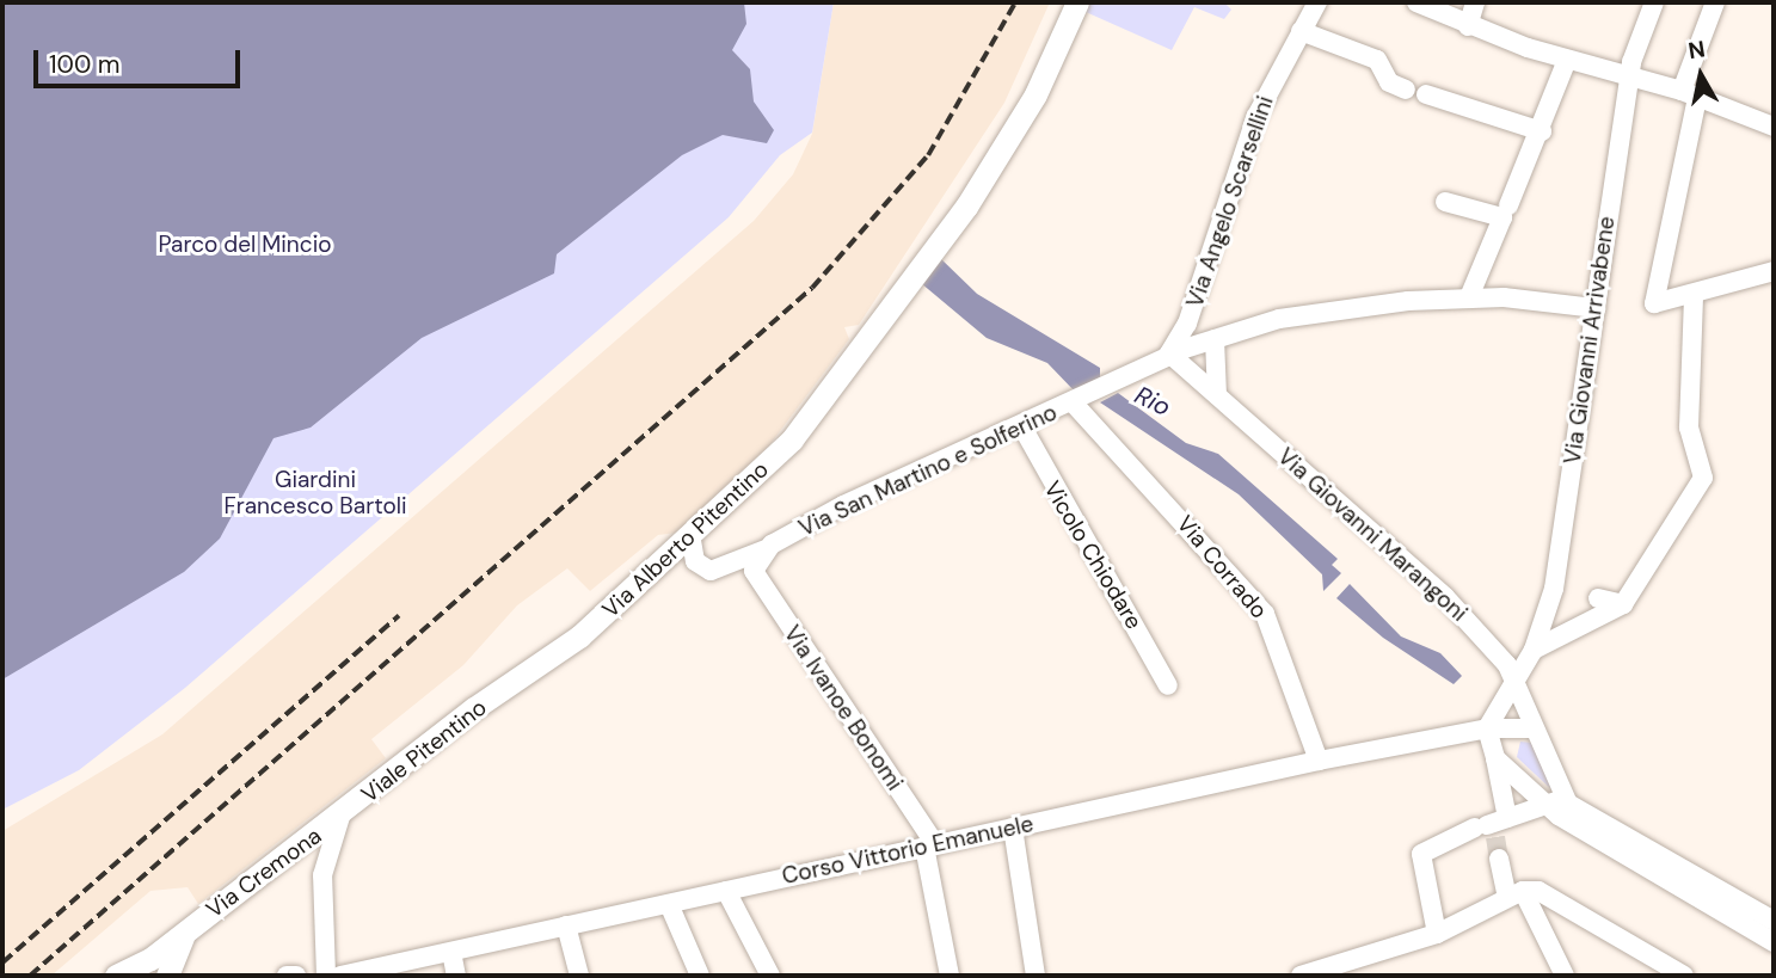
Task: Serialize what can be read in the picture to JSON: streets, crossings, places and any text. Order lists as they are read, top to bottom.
{
  "streets": {
    "main road": ["Via Alberto Pitentino", "Viale Pitentino", "Via Cremona"],
    "street": [
      "Via Angelo Scarsellini",
      "Via Giovanni Arrivabene",
      "Via San Martino e Solferino",
      "Via Giovanni Marangoni",
      "Vicolo Chiodare",
      "Via Corrado",
      "Via Ivanoe Bonomi",
      "Corso Vittorio Emanuele"
    ]
  },
  "crossings": [
    ["Via Angelo Scarsellini", "Via San Martino e Solferino"],
    ["Via Angelo Scarsellini", "Via Giovanni Marangoni"],
    ["Via Giovanni Arrivabene", "Via Giovanni Marangoni"],
    ["Via Giovanni Arrivabene", "Corso Vittorio Emanuele"],
    ["Via San Martino e Solferino", "Via Giovanni Marangoni"],
    ["Via San Martino e Solferino", "Vicolo Chiodare"],
    ["Via San Martino e Solferino", "Via Corrado"],
    ["Via San Martino e Solferino", "Via Ivanoe Bonomi"],
    ["Via Alberto Pitentino", "Viale Pitentino"],
    ["Via Corrado", "Corso Vittorio Emanuele"],
    ["Via Ivanoe Bonomi", "Corso Vittorio Emanuele"],
    ["Viale Pitentino", "Via Cremona"]
  ],
  "water": ["Rio"],
  "parks": ["Parco del Mincio", "Giardini Francesco Bartoli"],
  "scale_bar": "100 m",
  "north": "top"
}
